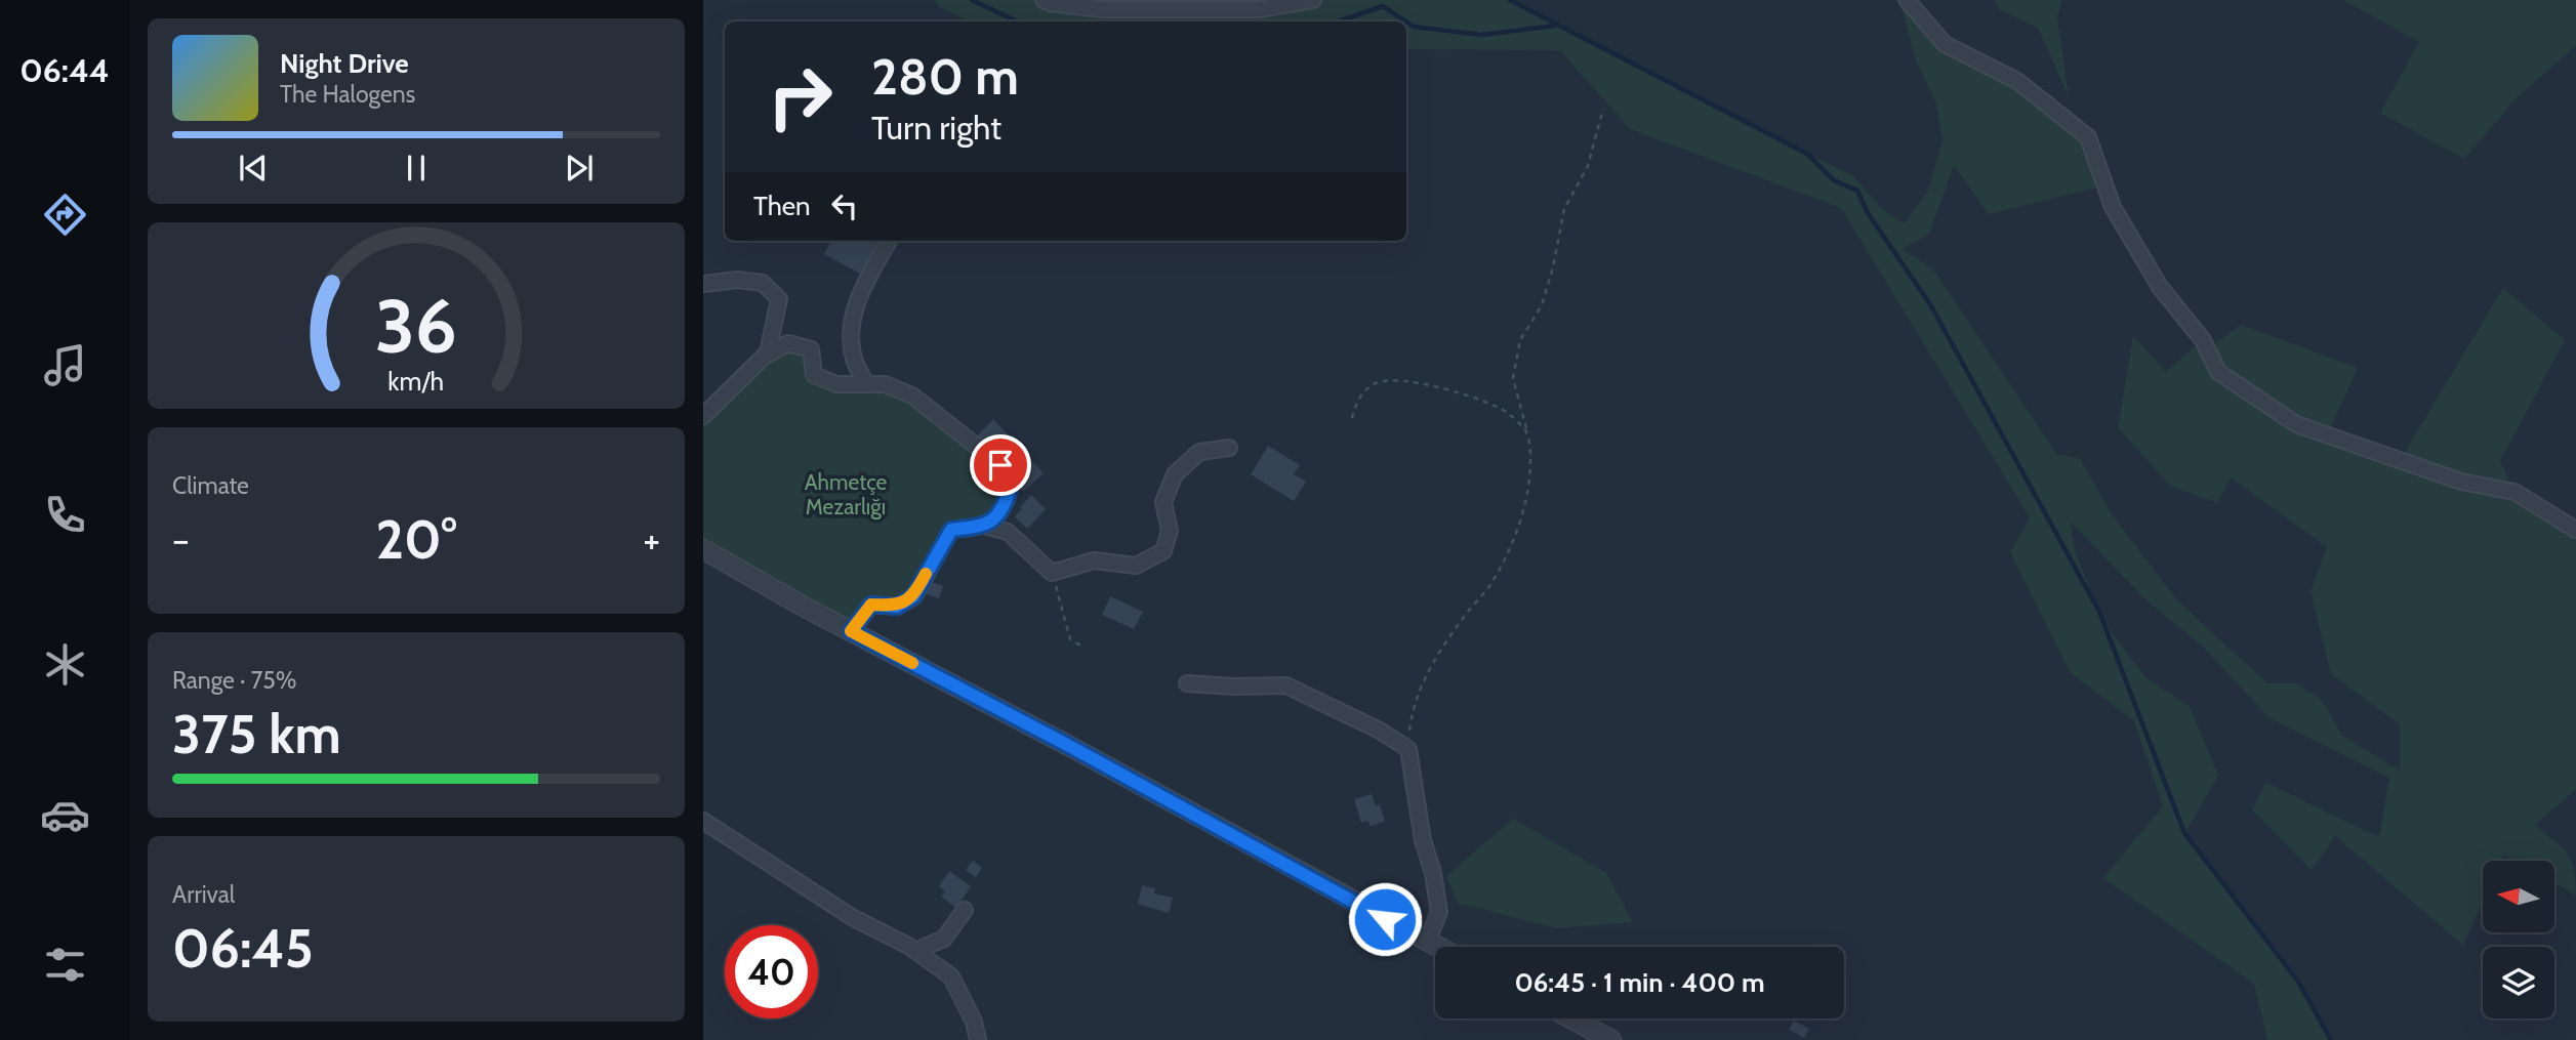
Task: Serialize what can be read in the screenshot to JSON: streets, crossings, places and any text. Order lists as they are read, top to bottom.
{
  "parks": ["Ahmetçe Mezarlığı"],
  "north": "left",
  "page": {
    "tabs": "06:44",
    "turn": ["280 m", "Turn right"],
    "song": ["Night Drive", "The Halogens"],
    "then": "Then",
    "tile": [
      "Climate",
      ["Range · 75%", "375 km"],
      ["Arrival", "06:45"]
    ],
    "heat": ["−", "20°", "+"],
    "limit": "40",
    "trip": "06:45 · 1 min · 400 m",
    "gauge": ["36", "km/h"]
  }
}
